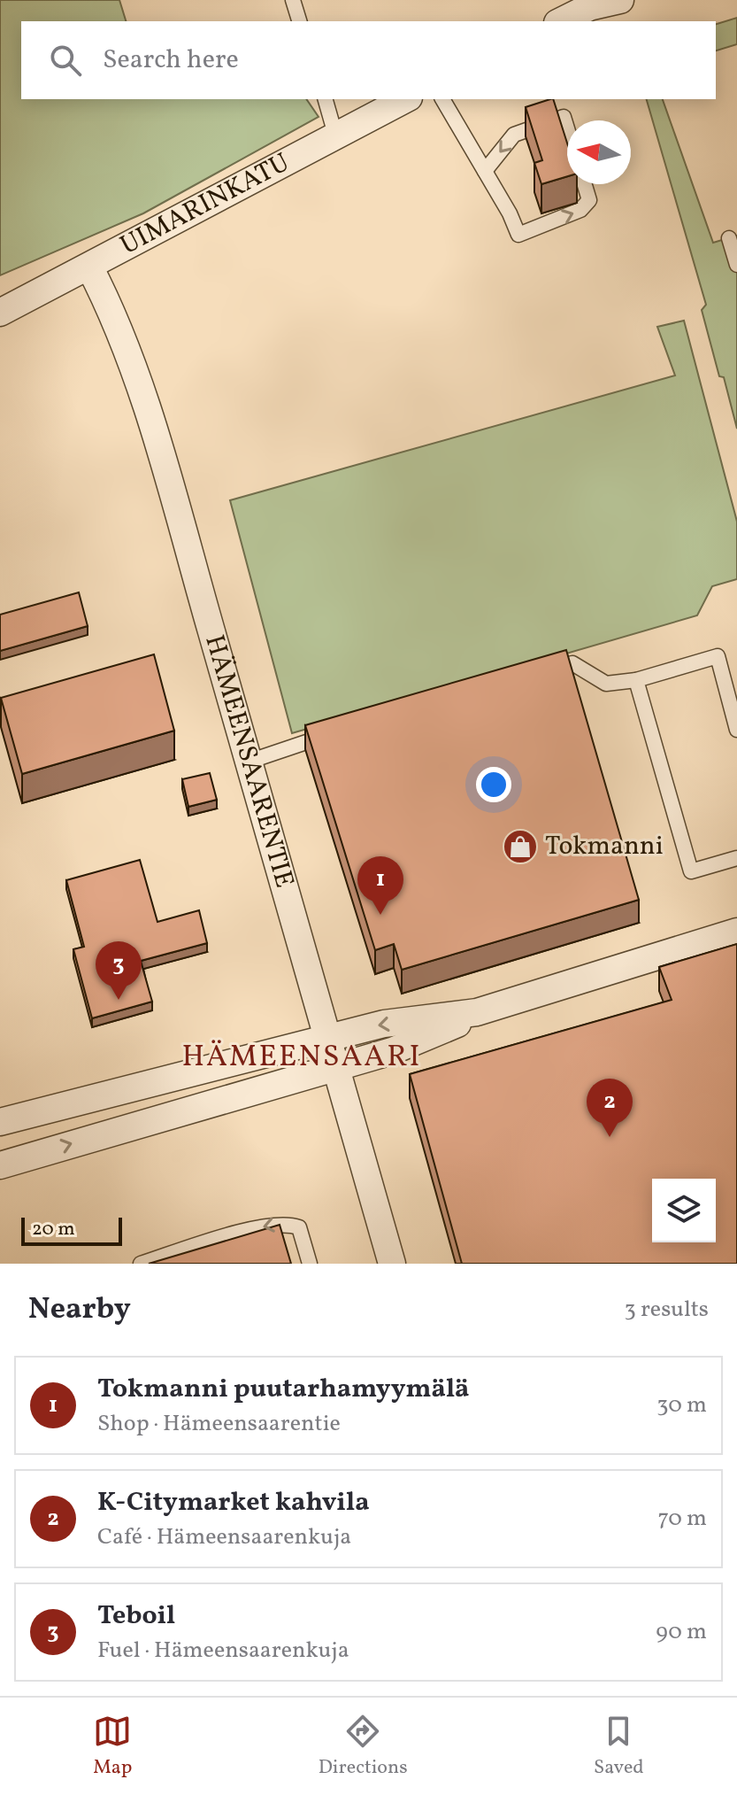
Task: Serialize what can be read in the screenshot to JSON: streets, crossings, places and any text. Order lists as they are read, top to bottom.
{
  "streets": {
    "street": ["UIMARINKATU", "HÄMEENSAARENTIE"]
  },
  "crossings": [
    ["UIMARINKATU", "HÄMEENSAARENTIE"]
  ],
  "districts": ["HÄMEENSAARI"],
  "places": {
    "shop": ["Tokmanni"]
  },
  "scale_bar": "20 m",
  "north": "left",
  "page": {
    "search": "Search here",
    "pins": ["1", "3", "2"],
    "scale": "20 m",
    "heading": ["Nearby", "3 results"],
    "list": [
      {
        "mark": "1",
        "name": "Tokmanni puutarhamyymälä",
        "note": "Shop · Hämeensaarentie",
        "value": "30 m"
      },
      {
        "mark": "2",
        "name": "K-Citymarket kahvila",
        "note": "Café · Hämeensaarenkuja",
        "value": "70 m"
      },
      {
        "mark": "3",
        "name": "Teboil",
        "note": "Fuel · Hämeensaarenkuja",
        "value": "90 m"
      }
    ],
    "nav": ["Map", "Directions", "Saved"]
  }
}
